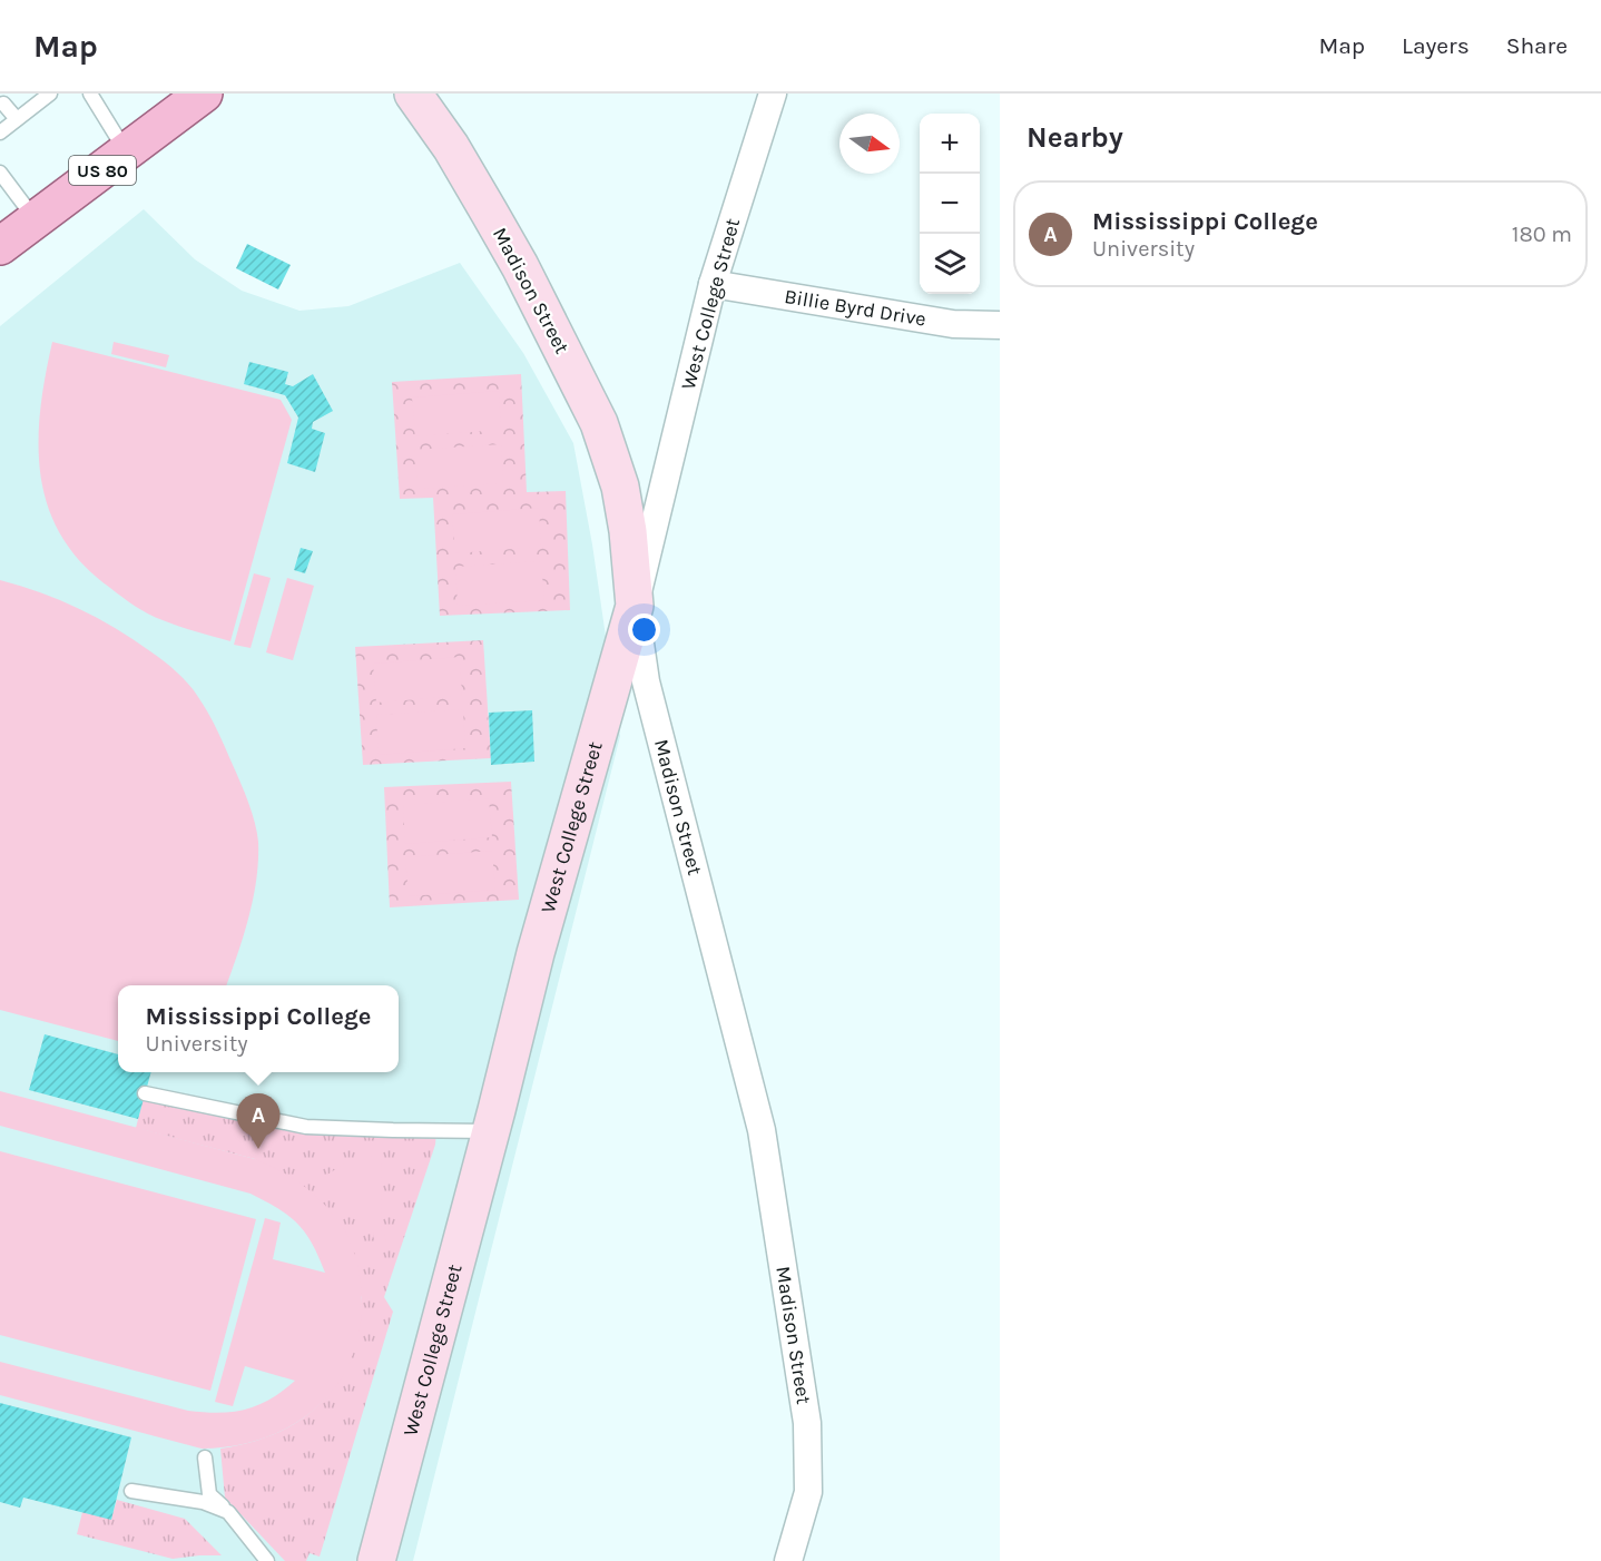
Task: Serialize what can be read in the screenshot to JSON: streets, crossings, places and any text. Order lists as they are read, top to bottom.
{
  "streets": {
    "main road": ["US 80"],
    "street": ["Madison Street", "West College Street", "Billie Byrd Drive"]
  },
  "crossings": [
    ["Madison Street", "West College Street"],
    ["West College Street", "Billie Byrd Drive"]
  ],
  "north": "right",
  "page": {
    "header": "Map",
    "nav": ["Map", "Layers", "Share"],
    "heading": "Nearby",
    "map_buttons": ["+", "−"],
    "list": [
      {
        "mark": "A",
        "name": "Mississippi College",
        "note": "University",
        "value": "180 m"
      }
    ],
    "popup": ["Mississippi College", "University"],
    "pins": "A"
  }
}
